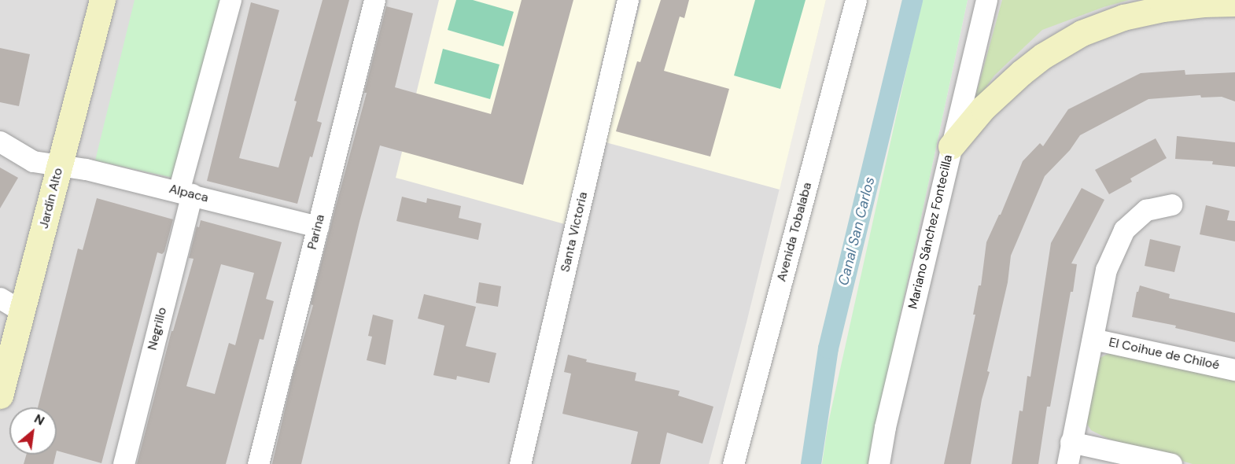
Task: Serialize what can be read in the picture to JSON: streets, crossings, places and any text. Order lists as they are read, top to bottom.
{
  "streets": {
    "street": [
      "Alpaca",
      "Jardín Alto",
      "Parina",
      "Santa Victoria",
      "Avenida Tobalaba",
      "Mariano Sánchez Fontecilla",
      "Negrillo",
      "El Coihue de Chiloé"
    ]
  },
  "crossings": [
    ["Alpaca", "Jardín Alto"],
    ["Alpaca", "Parina"],
    ["Alpaca", "Negrillo"]
  ],
  "water": ["Canal San Carlos"],
  "north": "top right"
}
